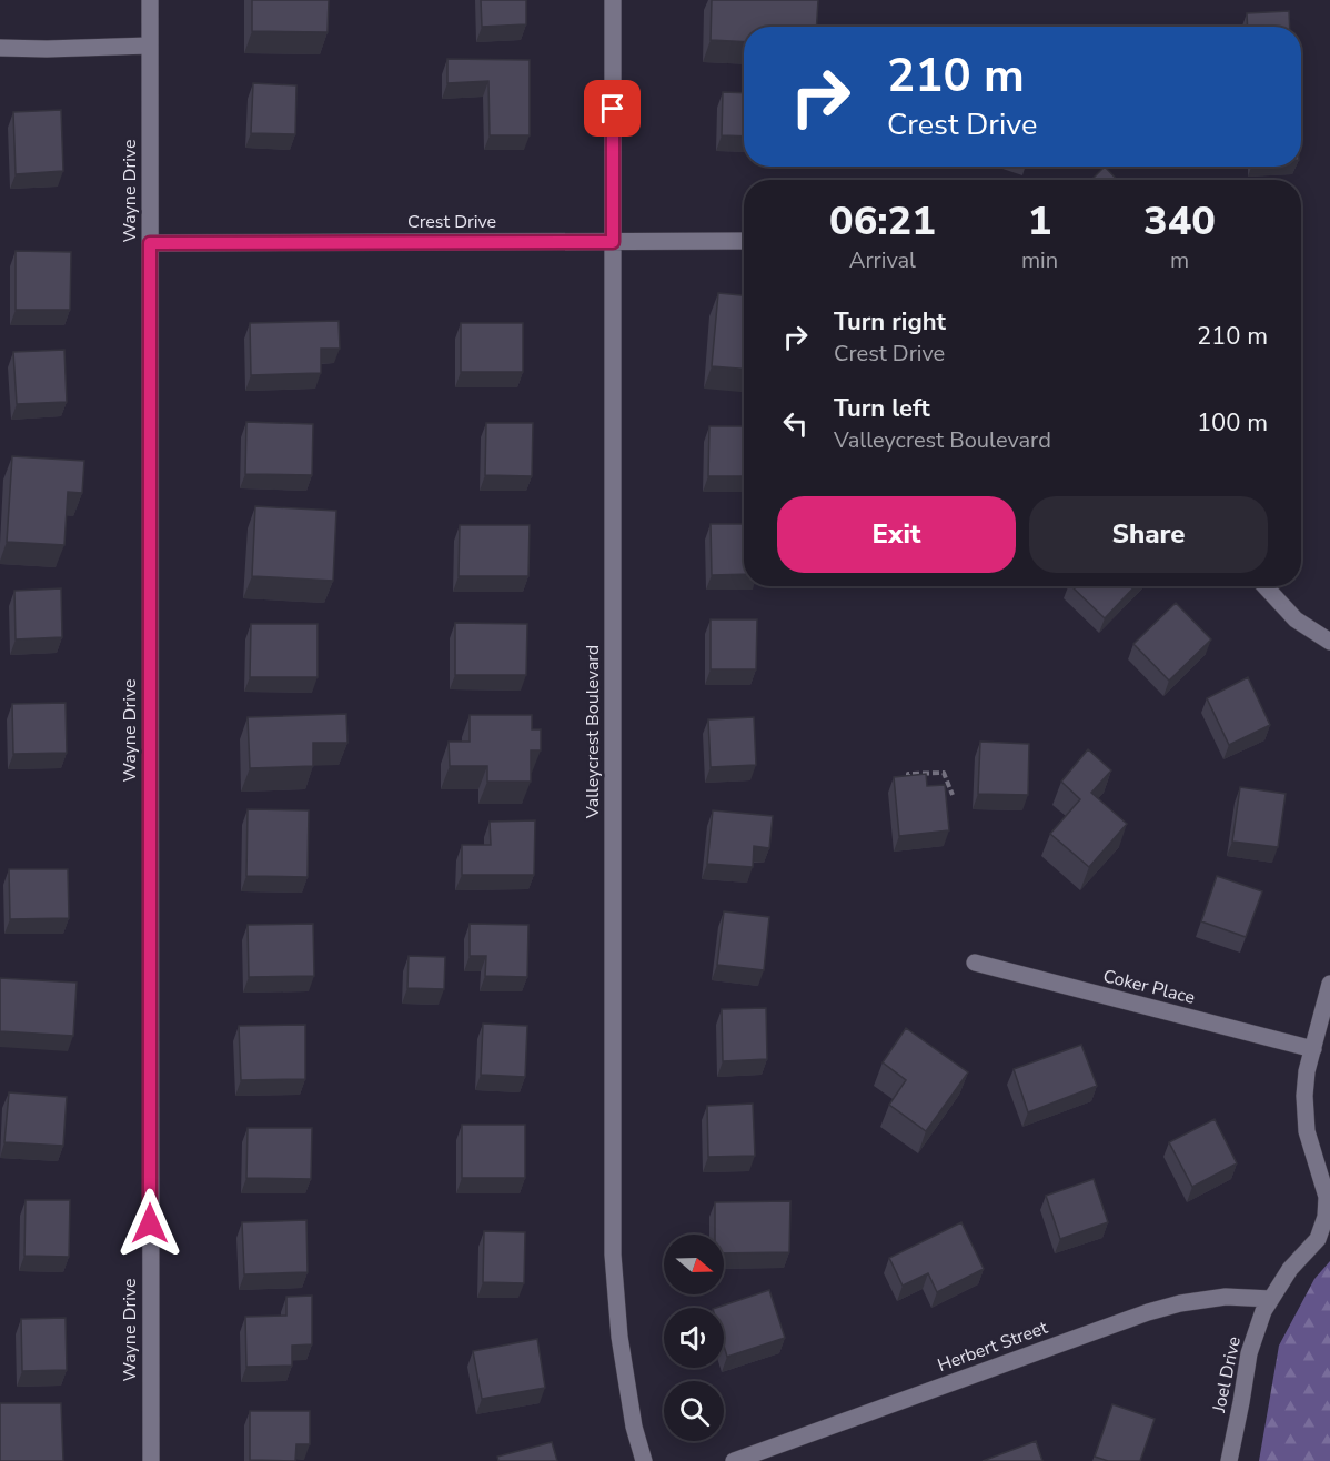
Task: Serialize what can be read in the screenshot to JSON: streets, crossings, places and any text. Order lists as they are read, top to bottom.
{
  "streets": {
    "street": [
      "Wayne Drive",
      "Crest Drive",
      "Valleycrest Boulevard",
      "Coker Place",
      "Herbert Street",
      "Joel Drive"
    ]
  },
  "crossings": [
    ["Wayne Drive", "Crest Drive"],
    ["Crest Drive", "Valleycrest Boulevard"],
    ["Coker Place", "Joel Drive"],
    ["Herbert Street", "Joel Drive"]
  ],
  "north": "right",
  "page": {
    "turn": ["210 m", "Crest Drive"],
    "eta": [
      "06:21",
      "Arrival",
      "1",
      "min",
      "340",
      "m"
    ],
    "list": [
      {
        "name": "Turn right",
        "note": "Crest Drive",
        "value": "210 m"
      },
      {
        "name": "Turn left",
        "note": "Valleycrest Boulevard",
        "value": "100 m"
      }
    ],
    "buttons": ["Exit", "Share"]
  }
}
